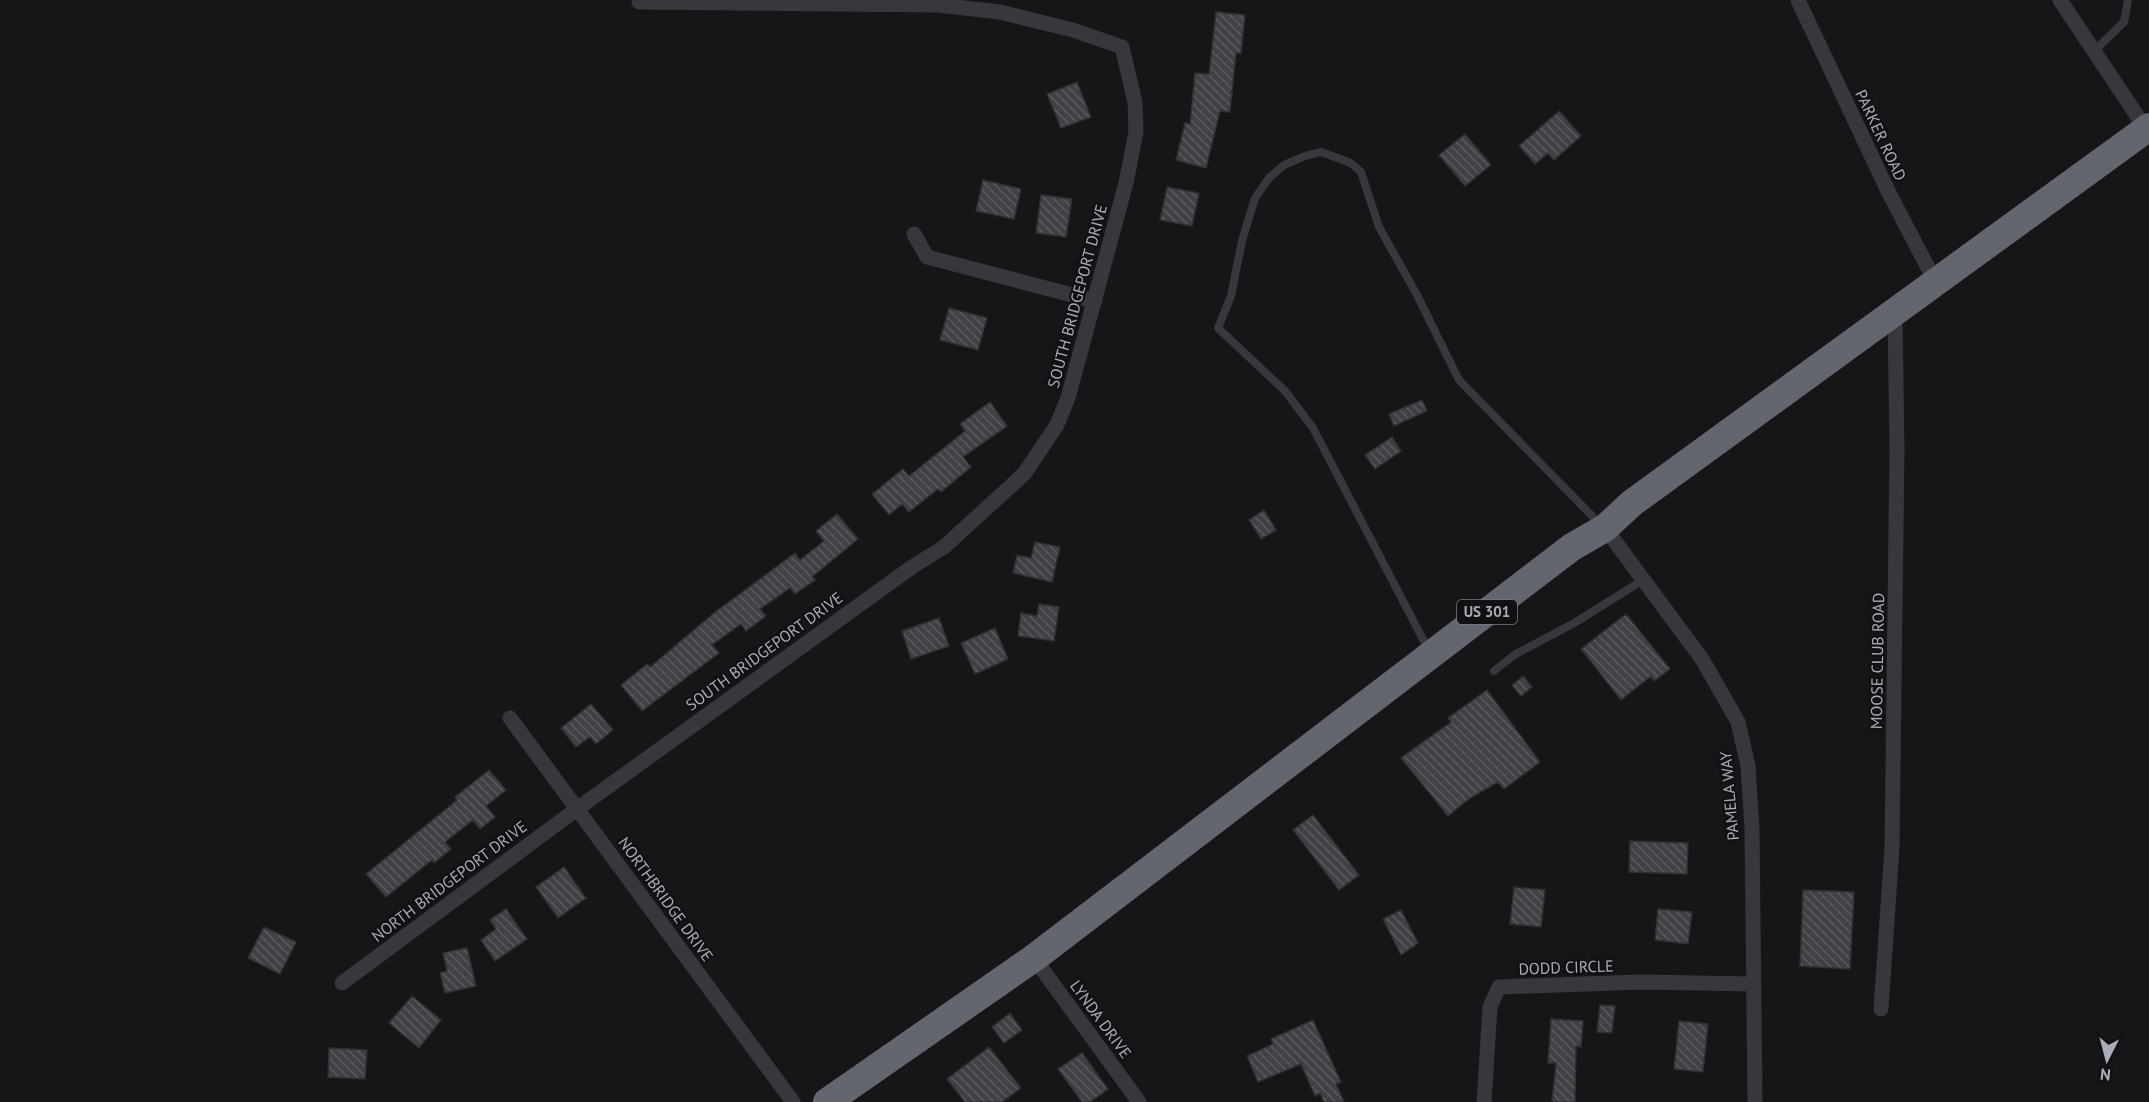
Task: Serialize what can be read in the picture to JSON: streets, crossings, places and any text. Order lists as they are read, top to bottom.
{
  "streets": {
    "highway": ["US 301"],
    "street": [
      "PARKER ROAD",
      "SOUTH BRIDGEPORT DRIVE",
      "MOOSE CLUB ROAD",
      "PAMELA WAY",
      "NORTH BRIDGEPORT DRIVE",
      "NORTHBRIDGE DRIVE",
      "DODD CIRCLE",
      "LYNDA DRIVE"
    ]
  },
  "crossings": [
    ["PARKER ROAD", "US 301"],
    ["SOUTH BRIDGEPORT DRIVE", "NORTH BRIDGEPORT DRIVE"],
    ["SOUTH BRIDGEPORT DRIVE", "NORTHBRIDGE DRIVE"],
    ["US 301", "MOOSE CLUB ROAD"],
    ["US 301", "PAMELA WAY"],
    ["US 301", "LYNDA DRIVE"],
    ["PAMELA WAY", "DODD CIRCLE"],
    ["NORTH BRIDGEPORT DRIVE", "NORTHBRIDGE DRIVE"]
  ],
  "north": "bottom"
}
